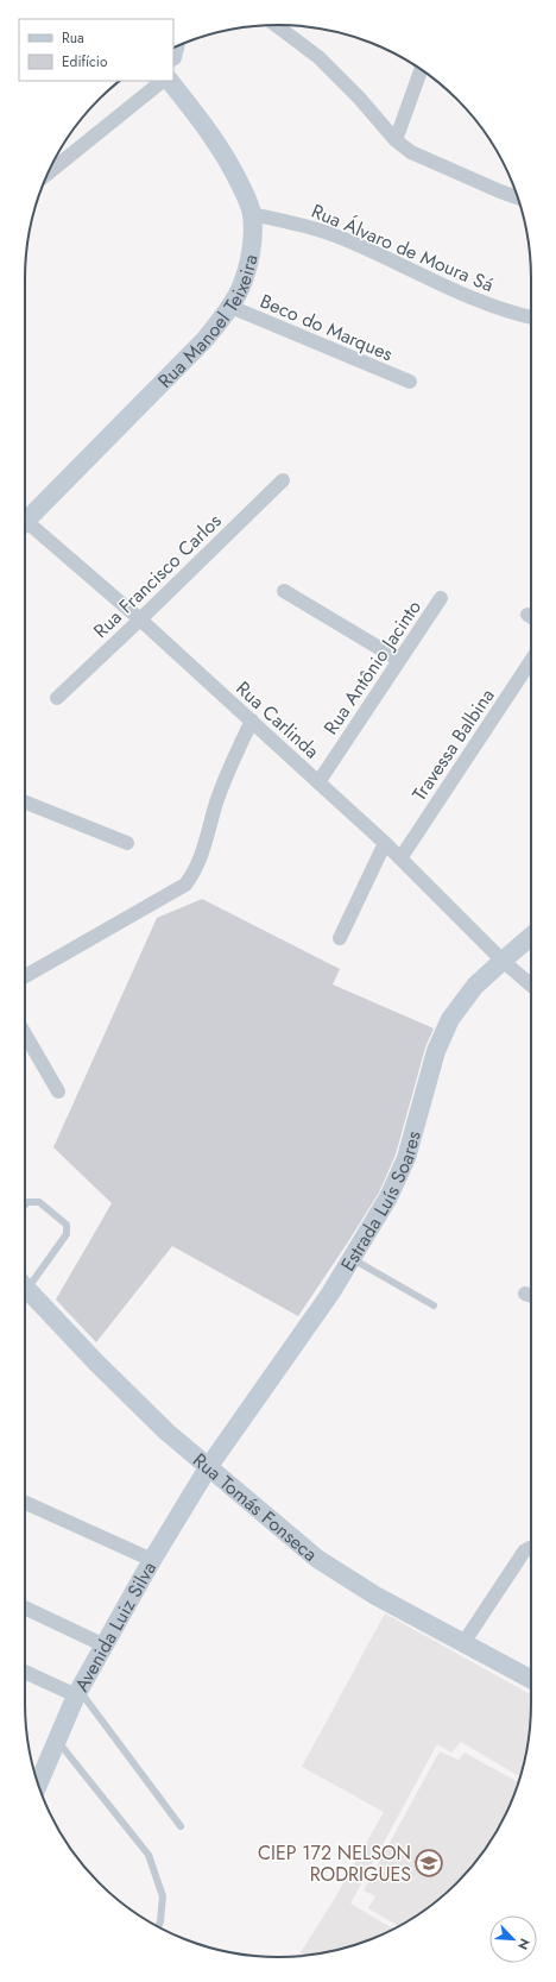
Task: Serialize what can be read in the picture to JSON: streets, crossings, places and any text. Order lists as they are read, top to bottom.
{
  "streets": {
    "main road": [
      "Rua Manoel Teixeira",
      "Estrada Luís Soares",
      "Rua Tomás Fonseca",
      "Avenida Luiz Silva"
    ],
    "street": [
      "Rua Álvaro de Moura Sá",
      "Beco do Marques",
      "Rua Francisco Carlos",
      "Rua Antônio Jacinto",
      "Rua Carlinda",
      "Travessa Balbina"
    ]
  },
  "crossings": [
    ["Rua Álvaro de Moura Sá", "Rua Manoel Teixeira"],
    ["Rua Manoel Teixeira", "Beco do Marques"],
    ["Rua Francisco Carlos", "Rua Carlinda"],
    ["Rua Antônio Jacinto", "Rua Carlinda"],
    ["Rua Carlinda", "Travessa Balbina"],
    ["Rua Carlinda", "Estrada Luís Soares"],
    ["Estrada Luís Soares", "Rua Tomás Fonseca"],
    ["Estrada Luís Soares", "Avenida Luiz Silva"],
    ["Rua Tomás Fonseca", "Avenida Luiz Silva"]
  ],
  "places": {
    "school or university": ["CIEP 172 NELSON RODRIGUES"]
  },
  "legend": ["Rua", "Edifício"],
  "north": "bottom right"
}
